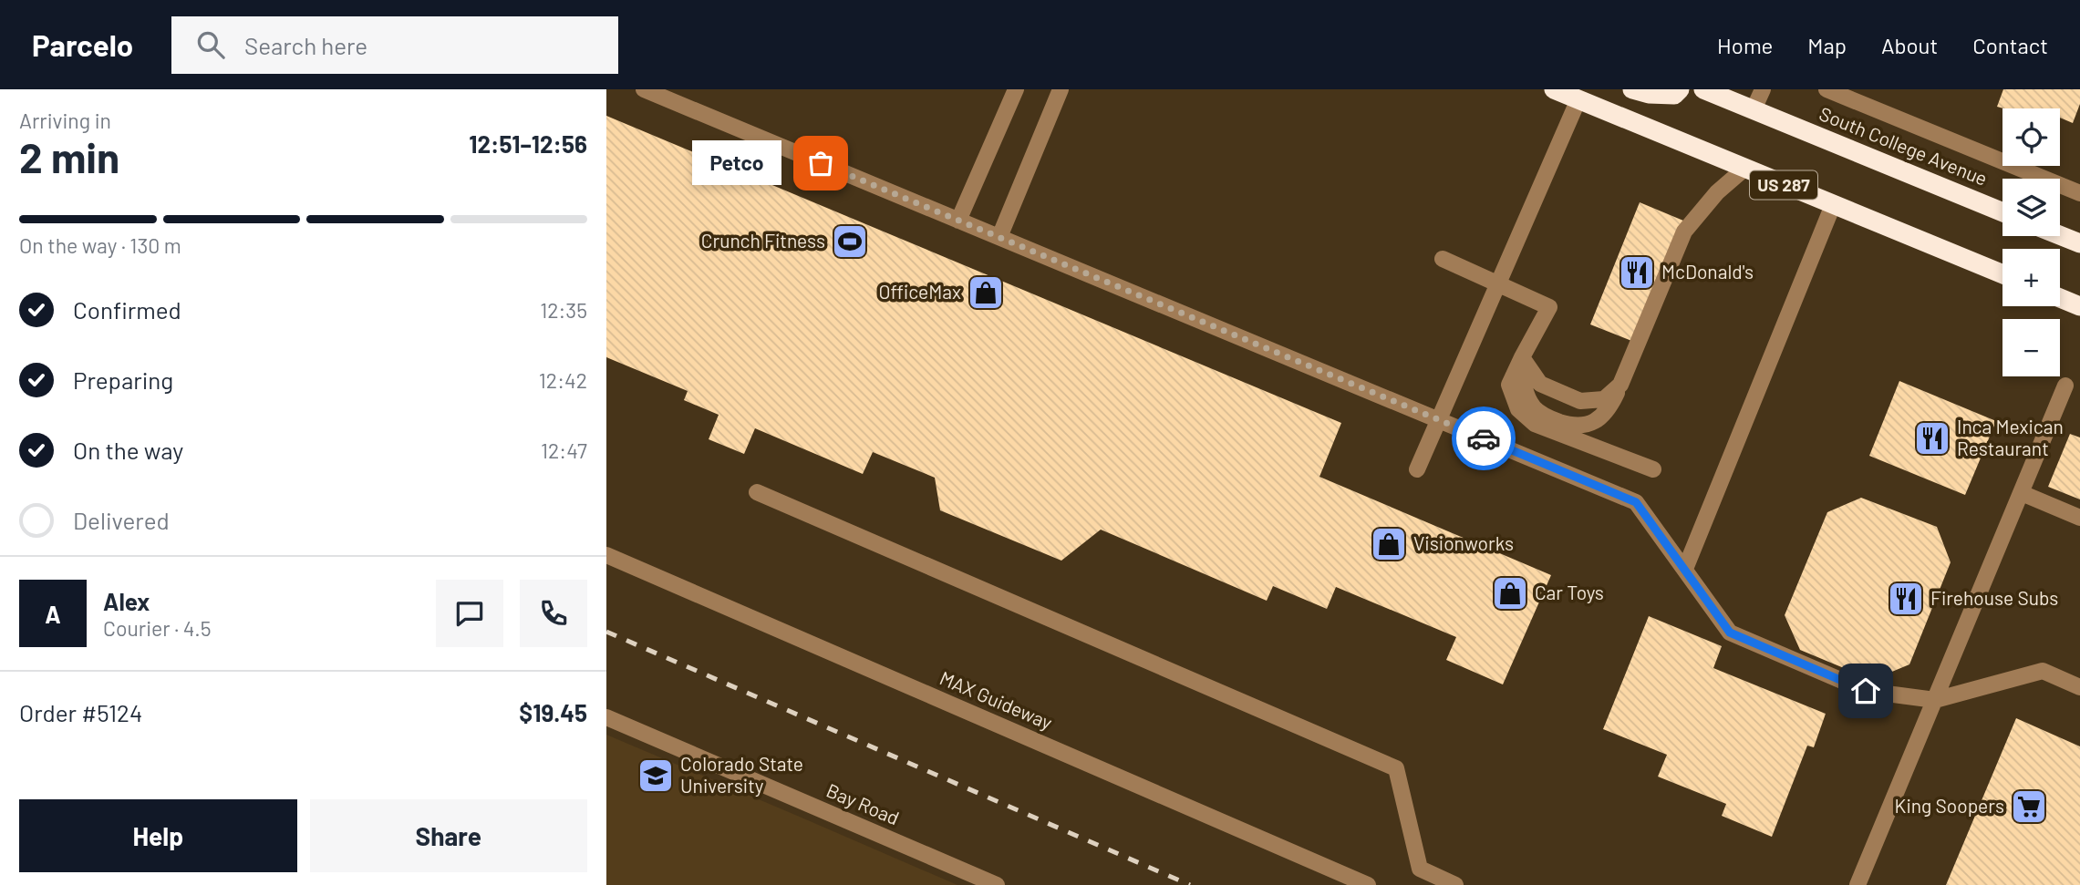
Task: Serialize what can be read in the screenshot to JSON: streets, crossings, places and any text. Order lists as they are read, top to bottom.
{
  "streets": {
    "highway": ["South College Avenue", "US 287"],
    "street": ["MAX Guideway", "Bay Road"]
  },
  "places": {
    "other": ["Petco"],
    "sports": ["Crunch Fitness"],
    "restaurant": ["McDonald's", "Inca Mexican Restaurant", "Firehouse Subs"],
    "shop": ["OfficeMax", "Visionworks", "Car Toys"],
    "school or university": ["Colorado State University"],
    "supermarket": ["King Soopers"]
  },
  "page": {
    "header": "Parcelo",
    "search": "Search here",
    "nav": [
      "Home",
      "Map",
      "About",
      "Contact"
    ],
    "heading": ["2 min", "Arriving in", "12:51–12:56"],
    "panel": [
      "Alex",
      "Courier · 4.5",
      "Order #5124",
      "$19.45"
    ],
    "map_buttons": ["+", "−"],
    "bubble": "Petco",
    "bar": "On the way · 130 m",
    "list": [
      ["Confirmed", "12:35"],
      ["Preparing", "12:42"],
      ["On the way", "12:47"],
      "Delivered"
    ],
    "round": "A",
    "buttons": ["Help", "Share"]
  }
}
